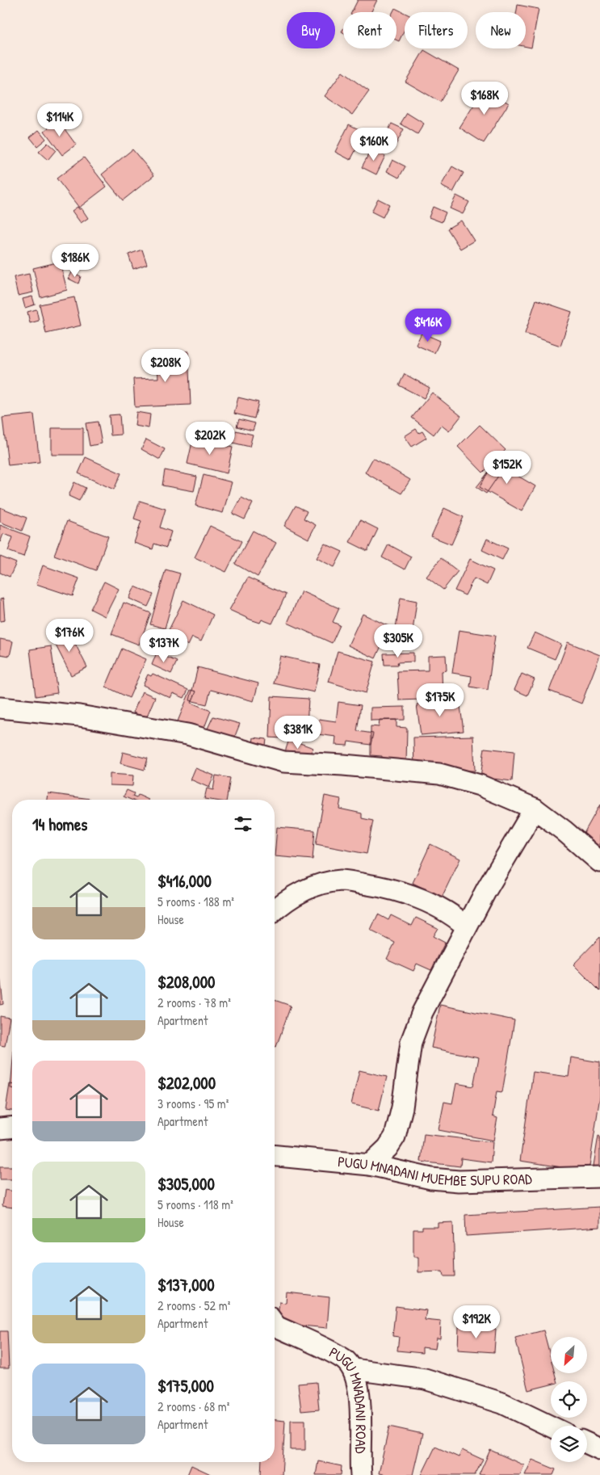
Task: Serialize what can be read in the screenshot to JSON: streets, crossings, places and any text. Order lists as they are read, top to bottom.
{
  "streets": {
    "street": ["PUGU MNADANI MUEMBE SUPU ROAD", "PUGU MNADANI ROAD"]
  },
  "north": "bottom left",
  "page": {
    "chip": [
      "Buy",
      "Rent",
      "Filters",
      "New"
    ],
    "price": [
      "$168K",
      "$114K",
      "$160K",
      "$186K",
      "$416K",
      "$208K",
      "$202K",
      "$152K",
      "$176K",
      "$305K",
      "$137K",
      "$175K",
      "$381K",
      "$192K"
    ],
    "heading": "14 homes",
    "list": [
      {
        "name": "$416,000",
        "note": "5 rooms · 188 m² · House"
      },
      {
        "name": "$208,000",
        "note": "2 rooms · 78 m² · Apartment"
      },
      {
        "name": "$202,000",
        "note": "3 rooms · 95 m² · Apartment"
      },
      {
        "name": "$305,000",
        "note": "5 rooms · 118 m² · House"
      },
      {
        "name": "$137,000",
        "note": "2 rooms · 52 m² · Apartment"
      },
      {
        "name": "$175,000",
        "note": "2 rooms · 68 m² · Apartment"
      }
    ]
  }
}
